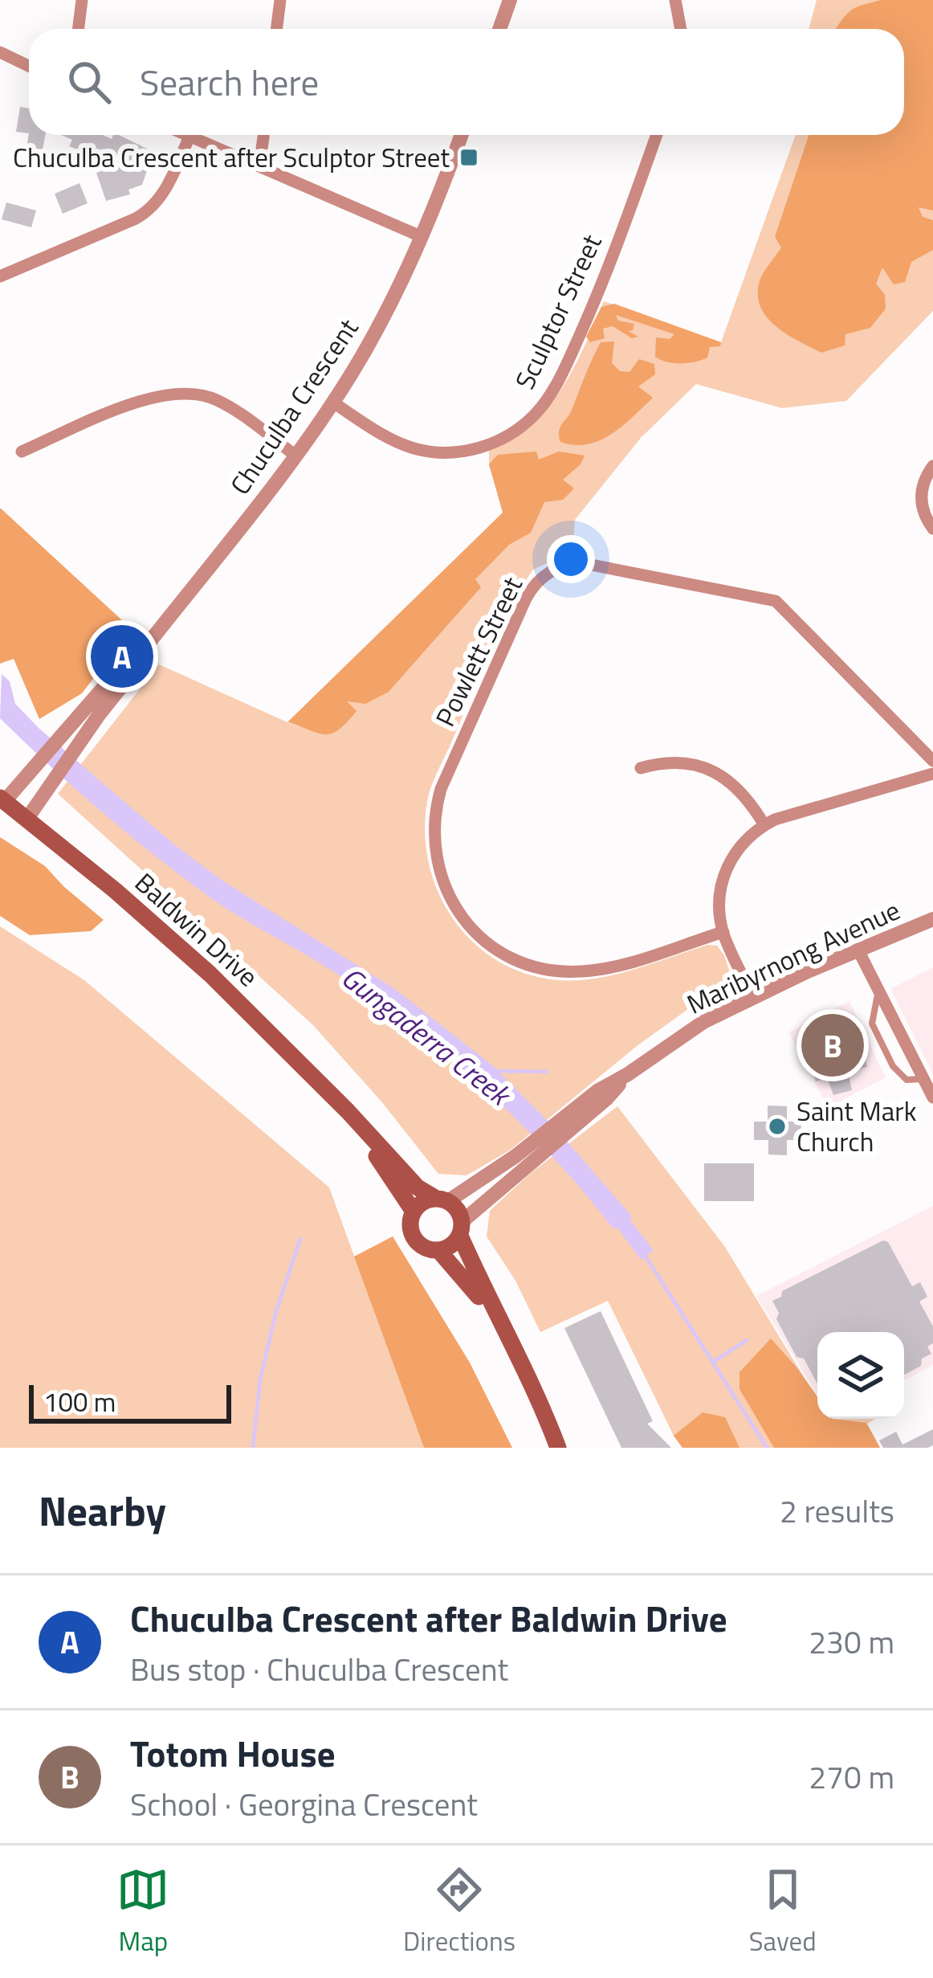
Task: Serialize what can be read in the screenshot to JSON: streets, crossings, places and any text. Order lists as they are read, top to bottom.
{
  "streets": {
    "main road": ["Baldwin Drive"],
    "street": [
      "Sculptor Street",
      "Chuculba Crescent",
      "Powlett Street",
      "Maribyrnong Avenue"
    ]
  },
  "crossings": [
    ["Sculptor Street", "Chuculba Crescent"],
    ["Chuculba Crescent", "Baldwin Drive"],
    ["Baldwin Drive", "Maribyrnong Avenue"]
  ],
  "water": ["Gungaderra Creek"],
  "places": {
    "transit": ["Chuculba Crescent after Sculptor Street"],
    "other": ["Saint Mark Church"]
  },
  "scale_bar": "100 m",
  "page": {
    "search": "Search here",
    "pins": ["A", "B"],
    "scale": "100 m",
    "heading": ["Nearby", "2 results"],
    "list": [
      {
        "mark": "A",
        "name": "Chuculba Crescent after Baldwin Drive",
        "note": "Bus stop · Chuculba Crescent",
        "value": "230 m"
      },
      {
        "mark": "B",
        "name": "Totom House",
        "note": "School · Georgina Crescent",
        "value": "270 m"
      }
    ],
    "nav": ["Map", "Directions", "Saved"]
  }
}
